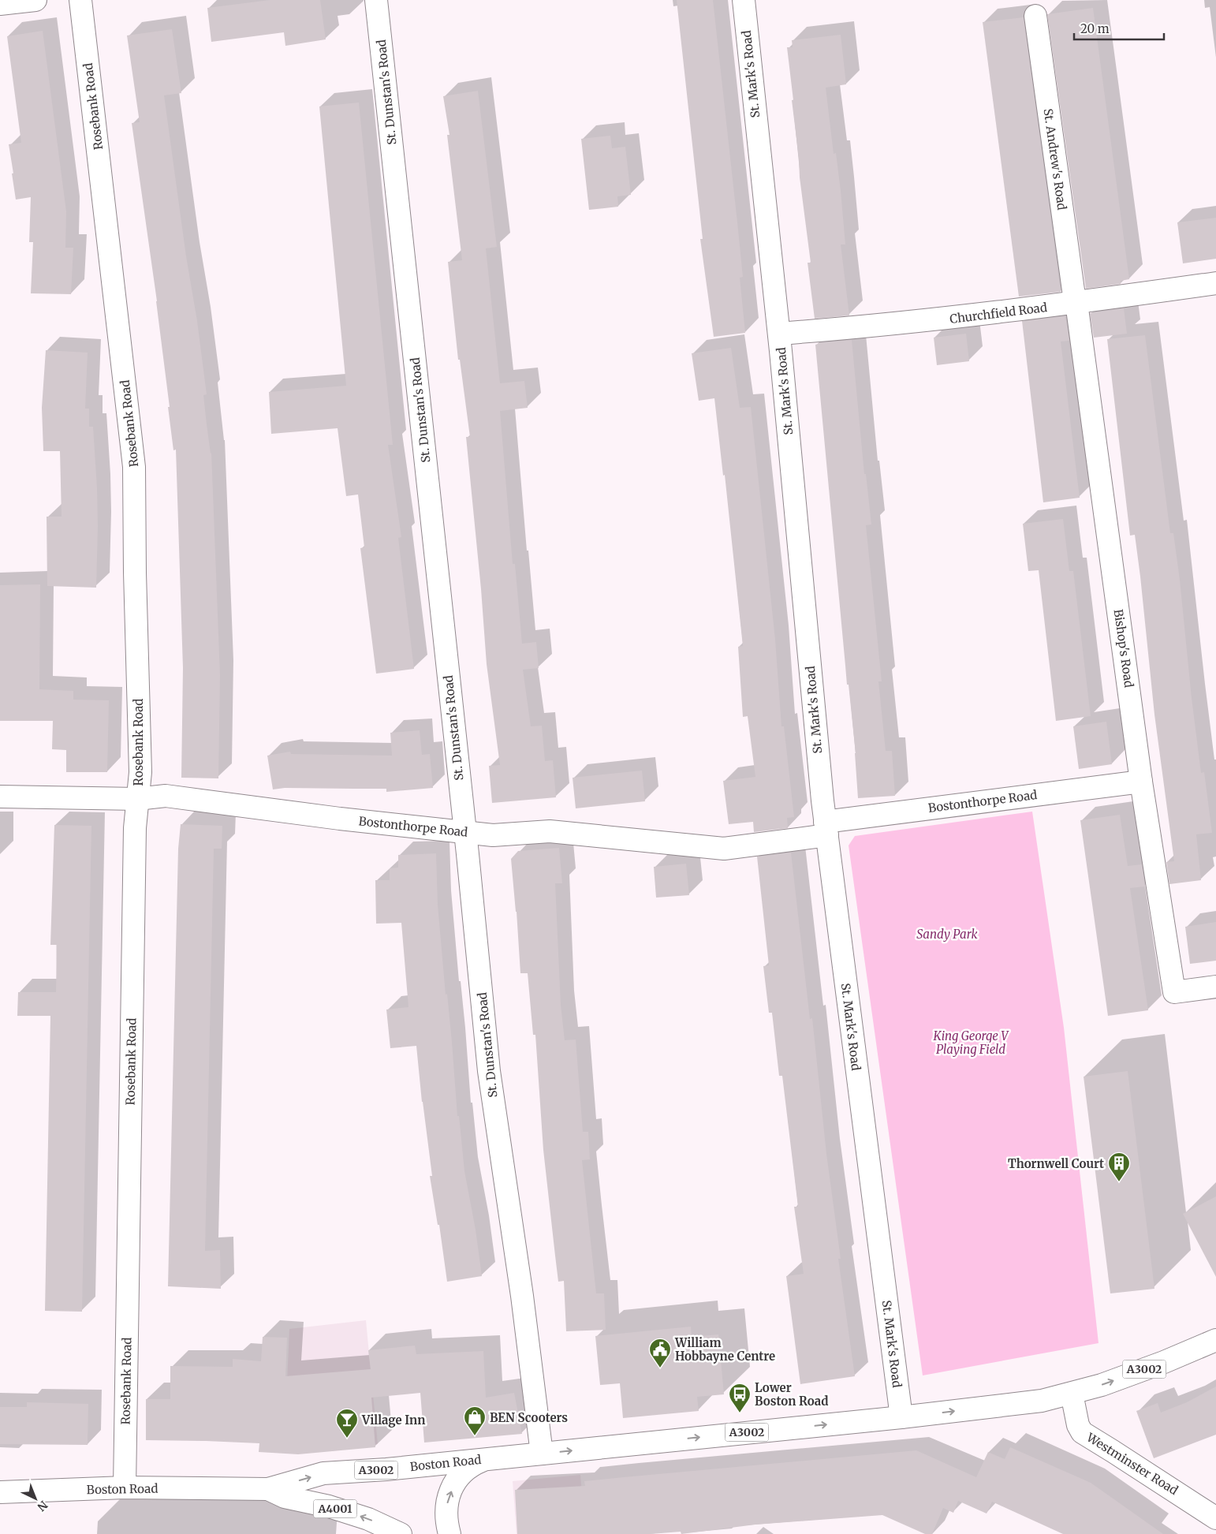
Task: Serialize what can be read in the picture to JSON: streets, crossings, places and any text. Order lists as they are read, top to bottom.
{
  "streets": {
    "street": [
      "St. Mark's Road",
      "St. Dunstan's Road",
      "Rosebank Road",
      "St. Andrew's Road",
      "Churchfield Road",
      "Bishop's Road",
      "Bostonthorpe Road",
      "A3002",
      "Boston Road",
      "Westminster Road",
      "A4001"
    ]
  },
  "crossings": [
    ["St. Mark's Road", "Churchfield Road"],
    ["St. Mark's Road", "Bostonthorpe Road"],
    ["St. Mark's Road", "A3002"],
    ["St. Dunstan's Road", "Bostonthorpe Road"],
    ["St. Dunstan's Road", "A3002"],
    ["Rosebank Road", "Bostonthorpe Road"],
    ["Rosebank Road", "Boston Road"],
    ["St. Andrew's Road", "Churchfield Road"],
    ["St. Andrew's Road", "Bishop's Road"],
    ["Churchfield Road", "Bishop's Road"],
    ["Bishop's Road", "Bostonthorpe Road"],
    ["A3002", "Boston Road"],
    ["A3002", "Westminster Road"]
  ],
  "parks": ["Sandy Park", "King George V Playing Field"],
  "places": {
    "building": ["Thornwell Court"],
    "public building": ["William Hobbayne Centre"],
    "bus stop": ["Lower Boston Road"],
    "shop": ["BEN Scooters"],
    "bar": ["Village Inn"]
  },
  "scale_bar": "20 m",
  "north": "bottom right"
}
